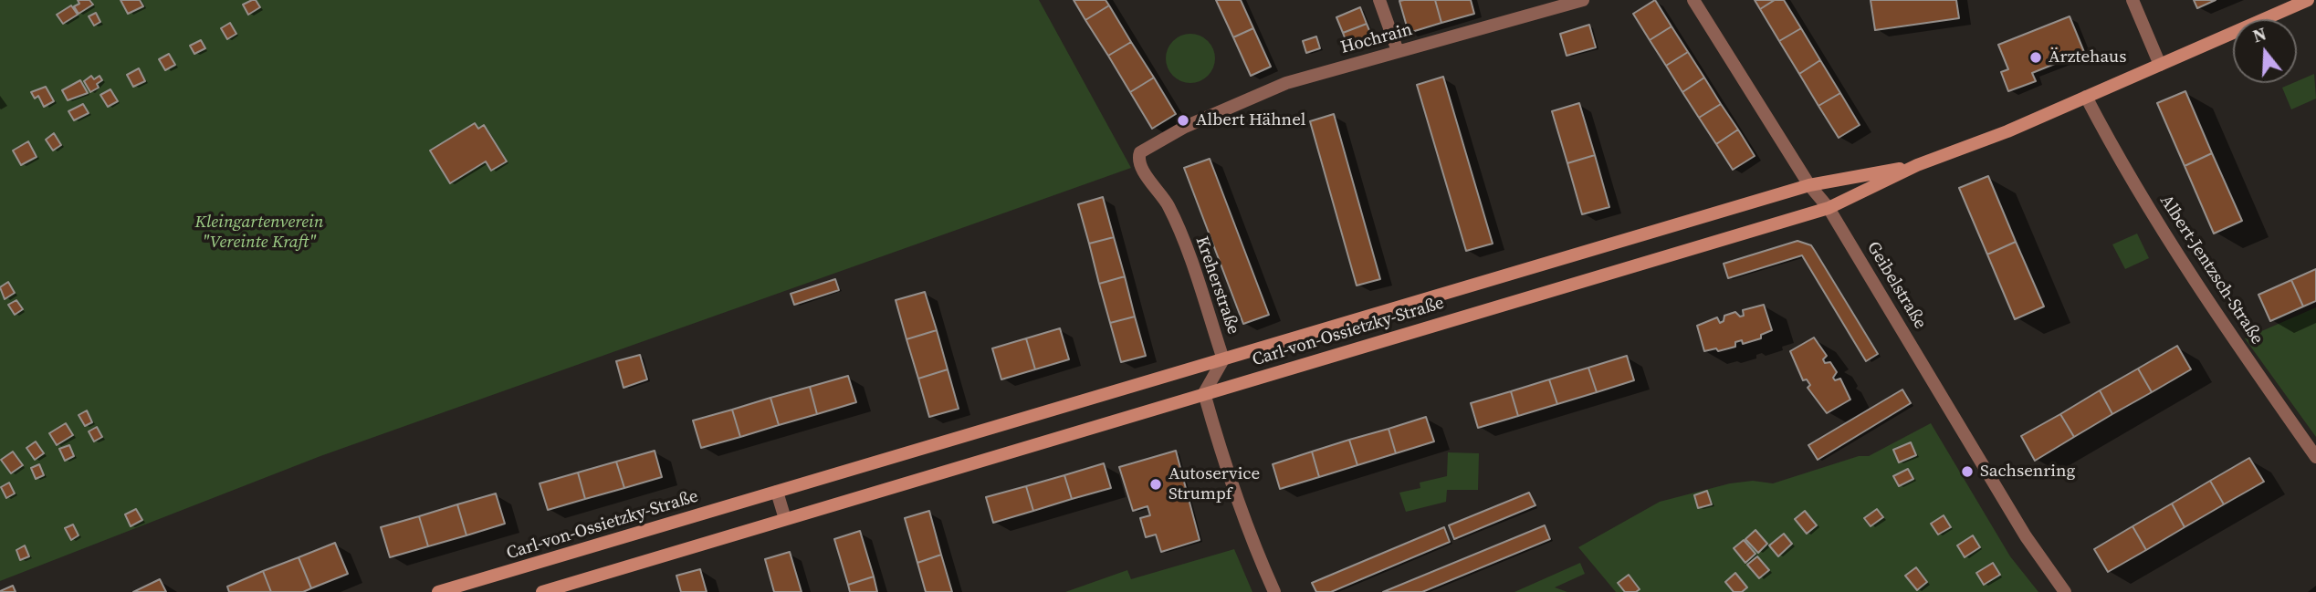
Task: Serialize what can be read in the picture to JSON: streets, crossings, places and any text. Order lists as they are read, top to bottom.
{
  "streets": {
    "street": [
      "Hochrain",
      "Albert-Jentzsch-Straße",
      "Kreherstraße",
      "Geibelstraße",
      "Carl-von-Ossietzky-Straße"
    ]
  },
  "crossings": [
    ["Hochrain", "Kreherstraße"],
    ["Albert-Jentzsch-Straße", "Carl-von-Ossietzky-Straße"],
    ["Kreherstraße", "Carl-von-Ossietzky-Straße"],
    ["Geibelstraße", "Carl-von-Ossietzky-Straße"]
  ],
  "parks": ["Kleingartenverein \"Vereinte Kraft\""],
  "places": [
    "Ärztehaus",
    "Albert Hähnel",
    "Sachsenring",
    "Autoservice Strumpf"
  ],
  "north": "top"
}
